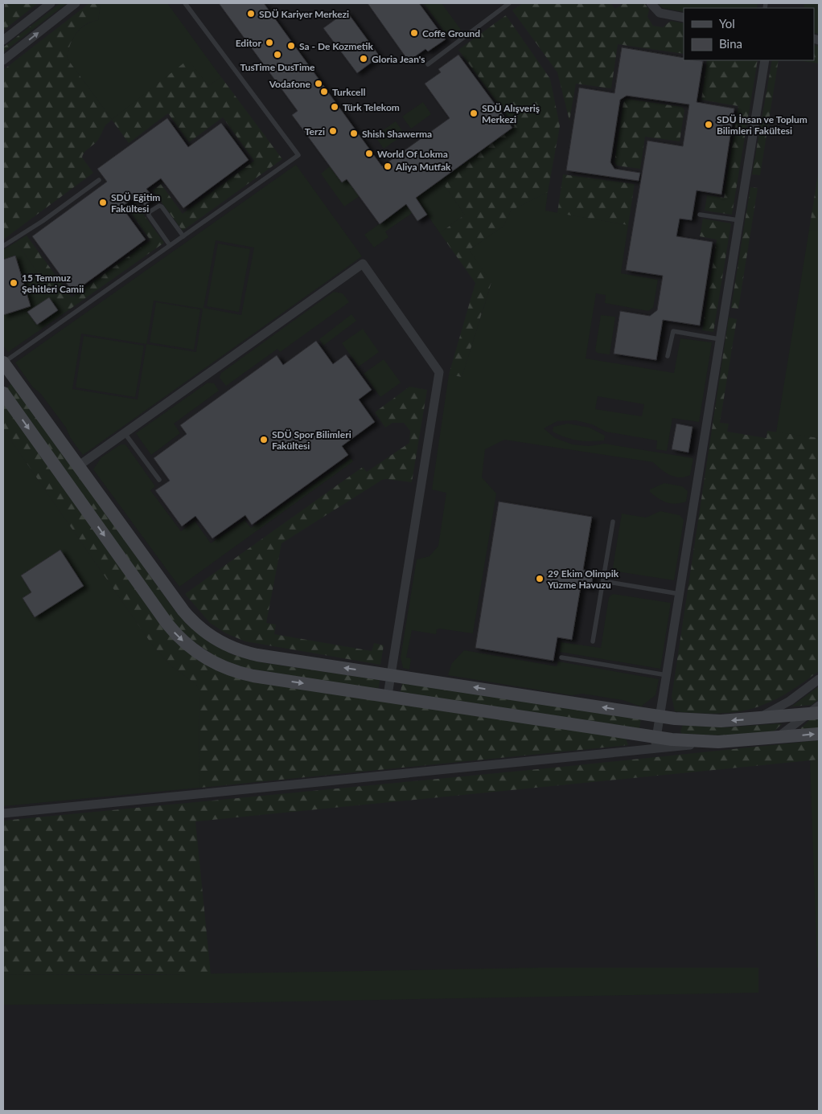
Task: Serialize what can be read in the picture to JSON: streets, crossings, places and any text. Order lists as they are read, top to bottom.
{
  "places": [
    "SDÜ Kariyer Merkezi",
    "Coffe Ground",
    "Editor",
    "Sa - De Kozmetik",
    "TusTime DusTime",
    "Gloria Jean's",
    "Vodafone",
    "Turkcell",
    "Türk Telekom",
    "SDÜ Alışveriş Merkezi",
    "SDÜ İnsan ve Toplum Bilimleri Fakültesi",
    "Terzi",
    "Shish Shawerma",
    "World Of Lokma",
    "Aliya Mutfak",
    "SDÜ Eğitim Fakültesi",
    "15 Temmuz Şehitleri Camii",
    "SDÜ Spor Bilimleri Fakültesi",
    "29 Ekim Olimpik Yüzme Havuzu"
  ],
  "legend": ["Yol", "Bina"]
}
